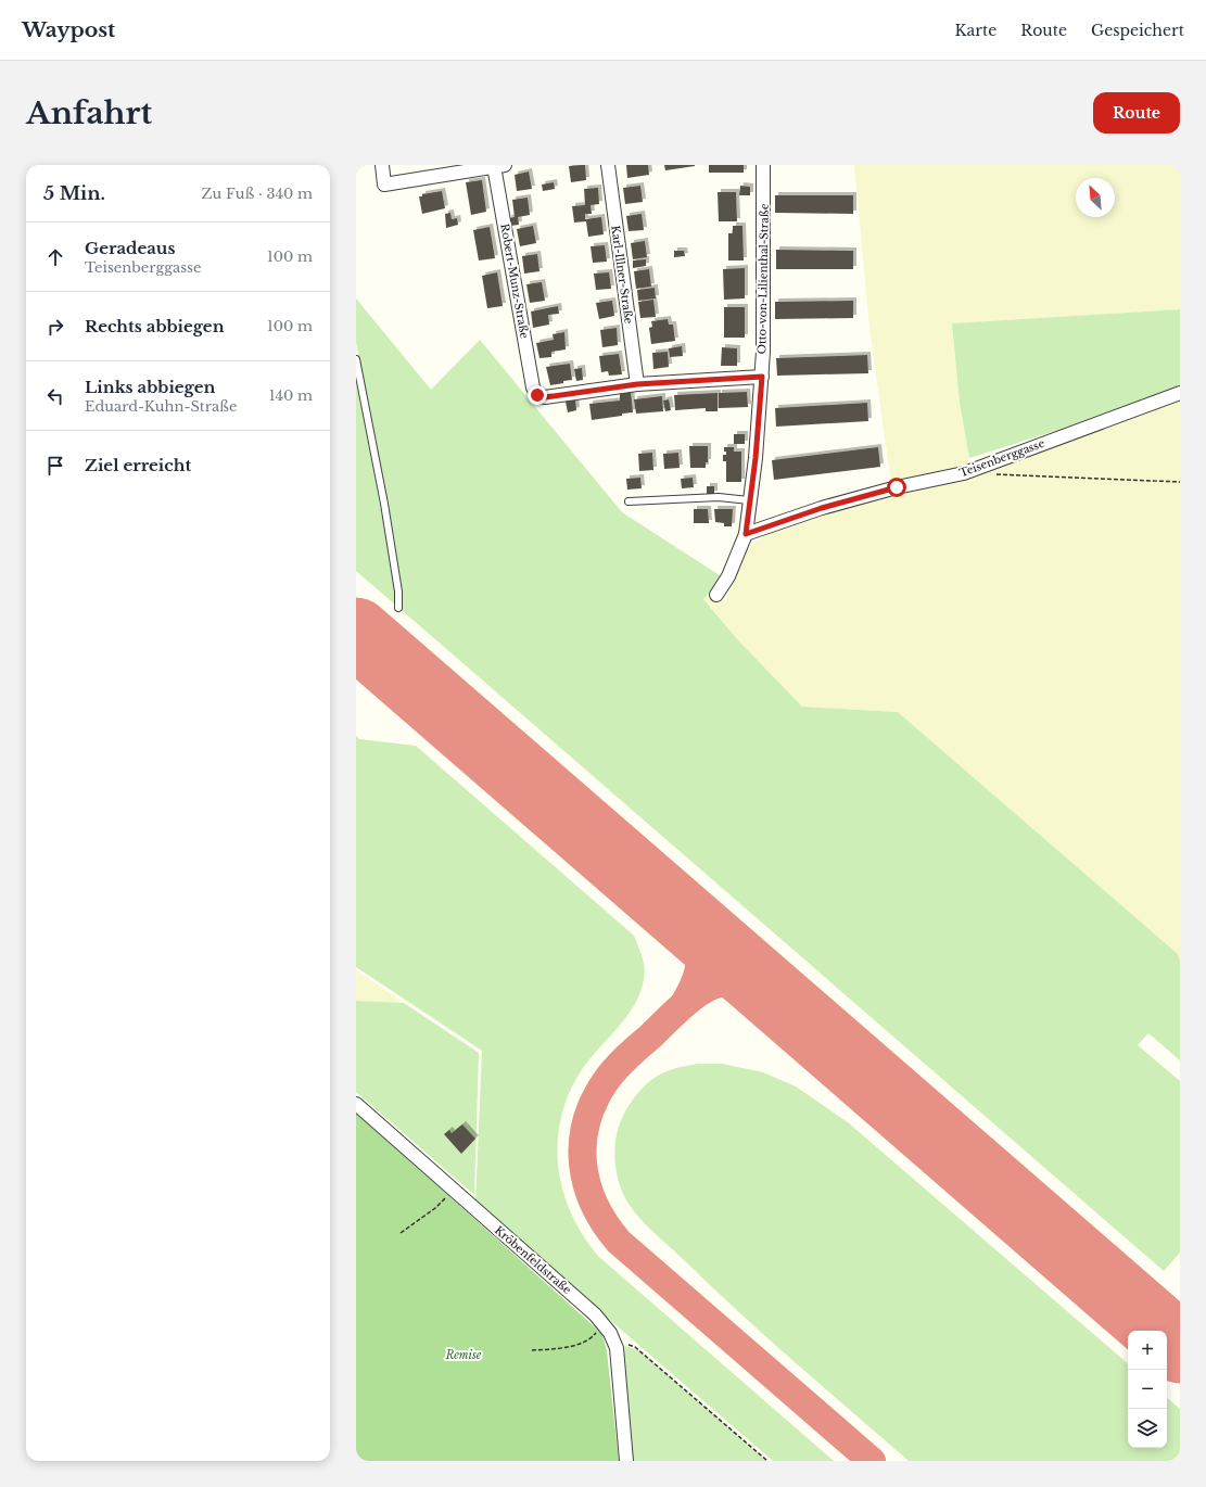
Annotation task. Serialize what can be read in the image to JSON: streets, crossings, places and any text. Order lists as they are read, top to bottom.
{
  "streets": {
    "street": [
      "Karl-Illner-Straße",
      "Otto-von-Lilienthal-Straße",
      "Robert-Munz-Straße",
      "Teisenberggasse",
      "Kröbenfeldstraße"
    ]
  },
  "crossings": [
    ["Karl-Illner-Straße", "Robert-Munz-Straße"],
    ["Otto-von-Lilienthal-Straße", "Teisenberggasse"]
  ],
  "parks": ["Remise"],
  "north": "top left",
  "page": {
    "header": "Waypost",
    "nav": ["Karte", "Route", "Gespeichert"],
    "buttons": "Route",
    "title": "Anfahrt",
    "heading": ["5 Min.", "Zu Fuß · 340 m"],
    "list": [
      ["Geradeaus", "Teisenberggasse", "100 m"],
      ["Rechts abbiegen", "100 m"],
      ["Links abbiegen", "Eduard-Kuhn-Straße", "140 m"],
      "Ziel erreicht"
    ],
    "map_buttons": ["+", "−"]
  }
}
